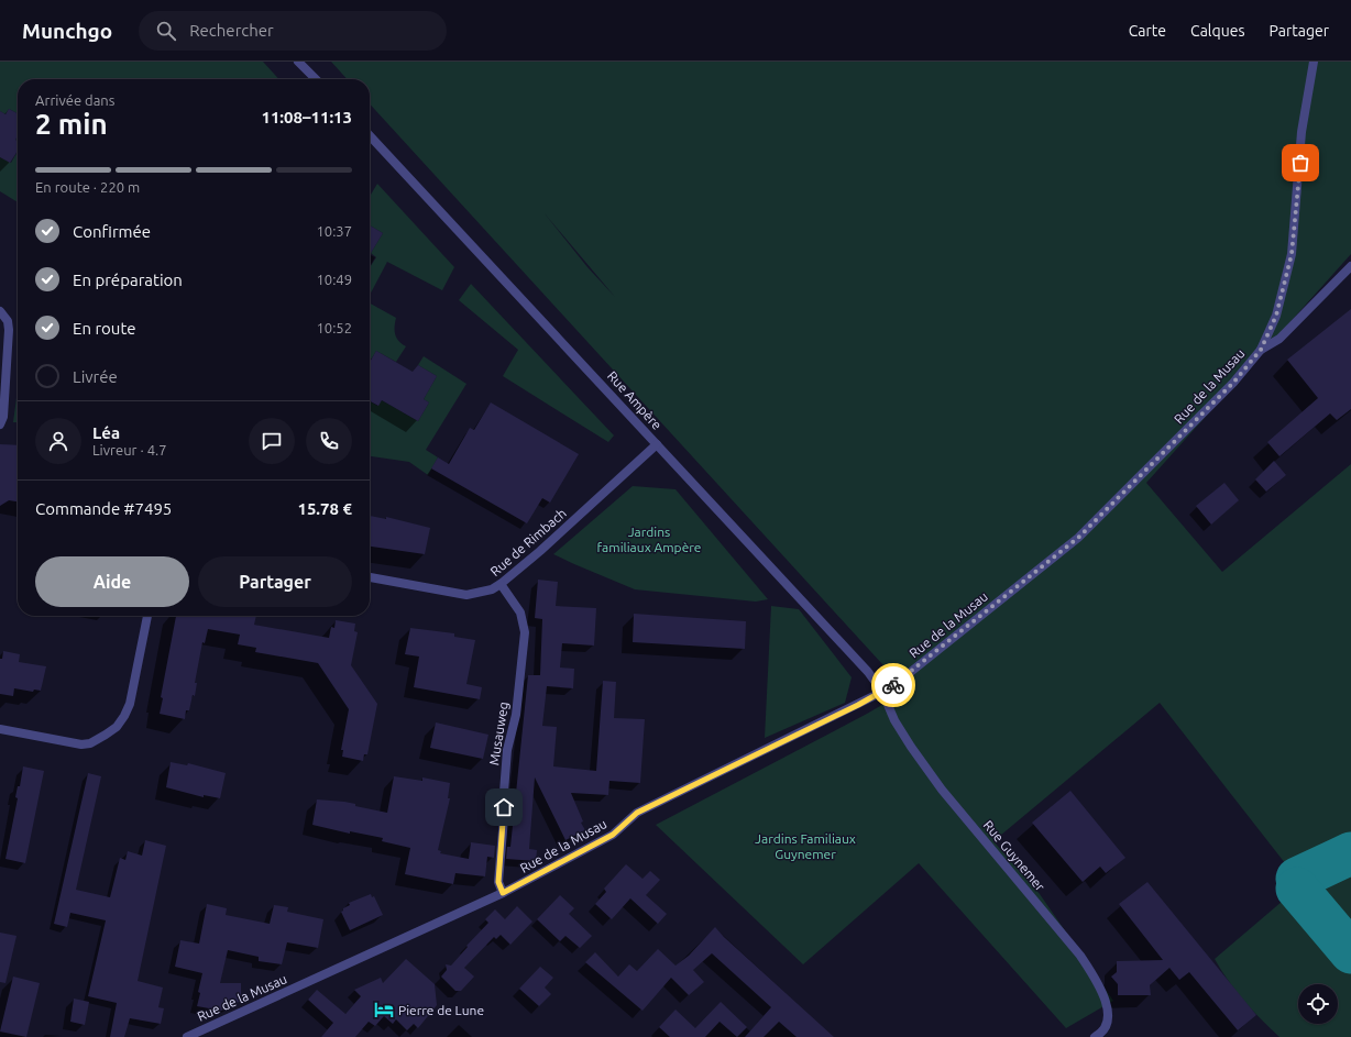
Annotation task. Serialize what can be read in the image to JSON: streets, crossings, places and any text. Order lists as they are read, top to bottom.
{
  "streets": {
    "street": [
      "Rue de la Musau",
      "Rue Ampère",
      "Rue de Rimbach",
      "Musauweg",
      "Rue Guynemer"
    ]
  },
  "crossings": [
    ["Rue de la Musau", "Rue Ampère"],
    ["Rue de la Musau", "Musauweg"],
    ["Rue de la Musau", "Rue Guynemer"],
    ["Rue Ampère", "Rue de Rimbach"],
    ["Rue Ampère", "Rue Guynemer"],
    ["Rue de Rimbach", "Musauweg"]
  ],
  "parks": ["Jardins familiaux Ampère", "Jardins Familiaux Guynemer"],
  "places": {
    "hotel": ["Pierre de Lune"]
  },
  "page": {
    "header": "Munchgo",
    "search": "Rechercher",
    "nav": ["Carte", "Calques", "Partager"],
    "heading": ["2 min", "Arrivée dans", "11:08–11:13"],
    "panel": [
      "Léa",
      "Livreur · 4.7",
      "Commande #7495",
      "15.78 €"
    ],
    "bar": "En route · 220 m",
    "list": [
      ["Confirmée", "10:37"],
      ["En préparation", "10:49"],
      ["En route", "10:52"],
      "Livrée"
    ],
    "buttons": ["Aide", "Partager"]
  }
}
